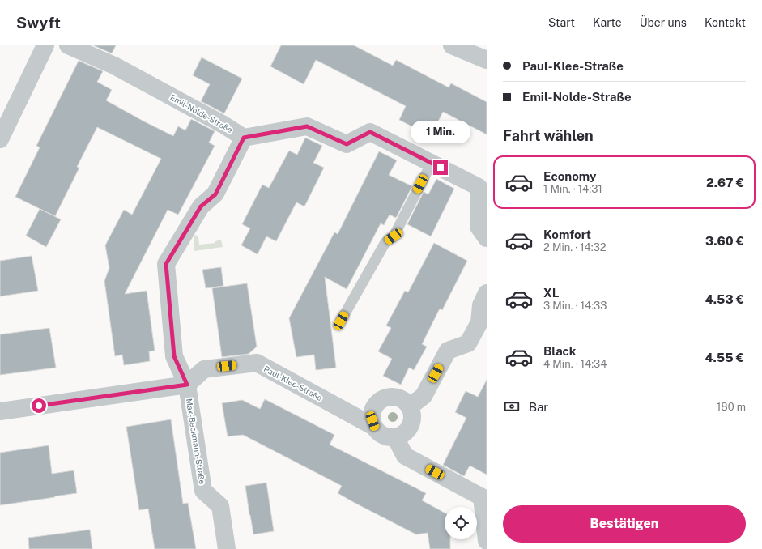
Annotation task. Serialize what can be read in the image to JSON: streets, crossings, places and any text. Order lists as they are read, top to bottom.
{
  "streets": {
    "street": ["Emil-Nolde-Straße", "Paul-Klee-Straße", "Max-Beckmann-Straße"]
  },
  "crossings": [
    ["Emil-Nolde-Straße", "Max-Beckmann-Straße"],
    ["Paul-Klee-Straße", "Max-Beckmann-Straße"]
  ],
  "page": {
    "header": "Swyft",
    "nav": [
      "Start",
      "Karte",
      "Über uns",
      "Kontakt"
    ],
    "banner": ["Paul-Klee-Straße", "Emil-Nolde-Straße"],
    "heading": "Fahrt wählen",
    "bubble": "1 Min.",
    "list": [
      {
        "name": "Economy",
        "note": "1 Min. · 14:31",
        "value": "2.67 €"
      },
      {
        "name": "Komfort",
        "note": "2 Min. · 14:32",
        "value": "3.60 €"
      },
      {
        "name": "XL",
        "note": "3 Min. · 14:33",
        "value": "4.53 €"
      },
      {
        "name": "Black",
        "note": "4 Min. · 14:34",
        "value": "4.55 €"
      }
    ],
    "pay": ["Bar", "180 m"],
    "buttons": "Bestätigen"
  }
}
